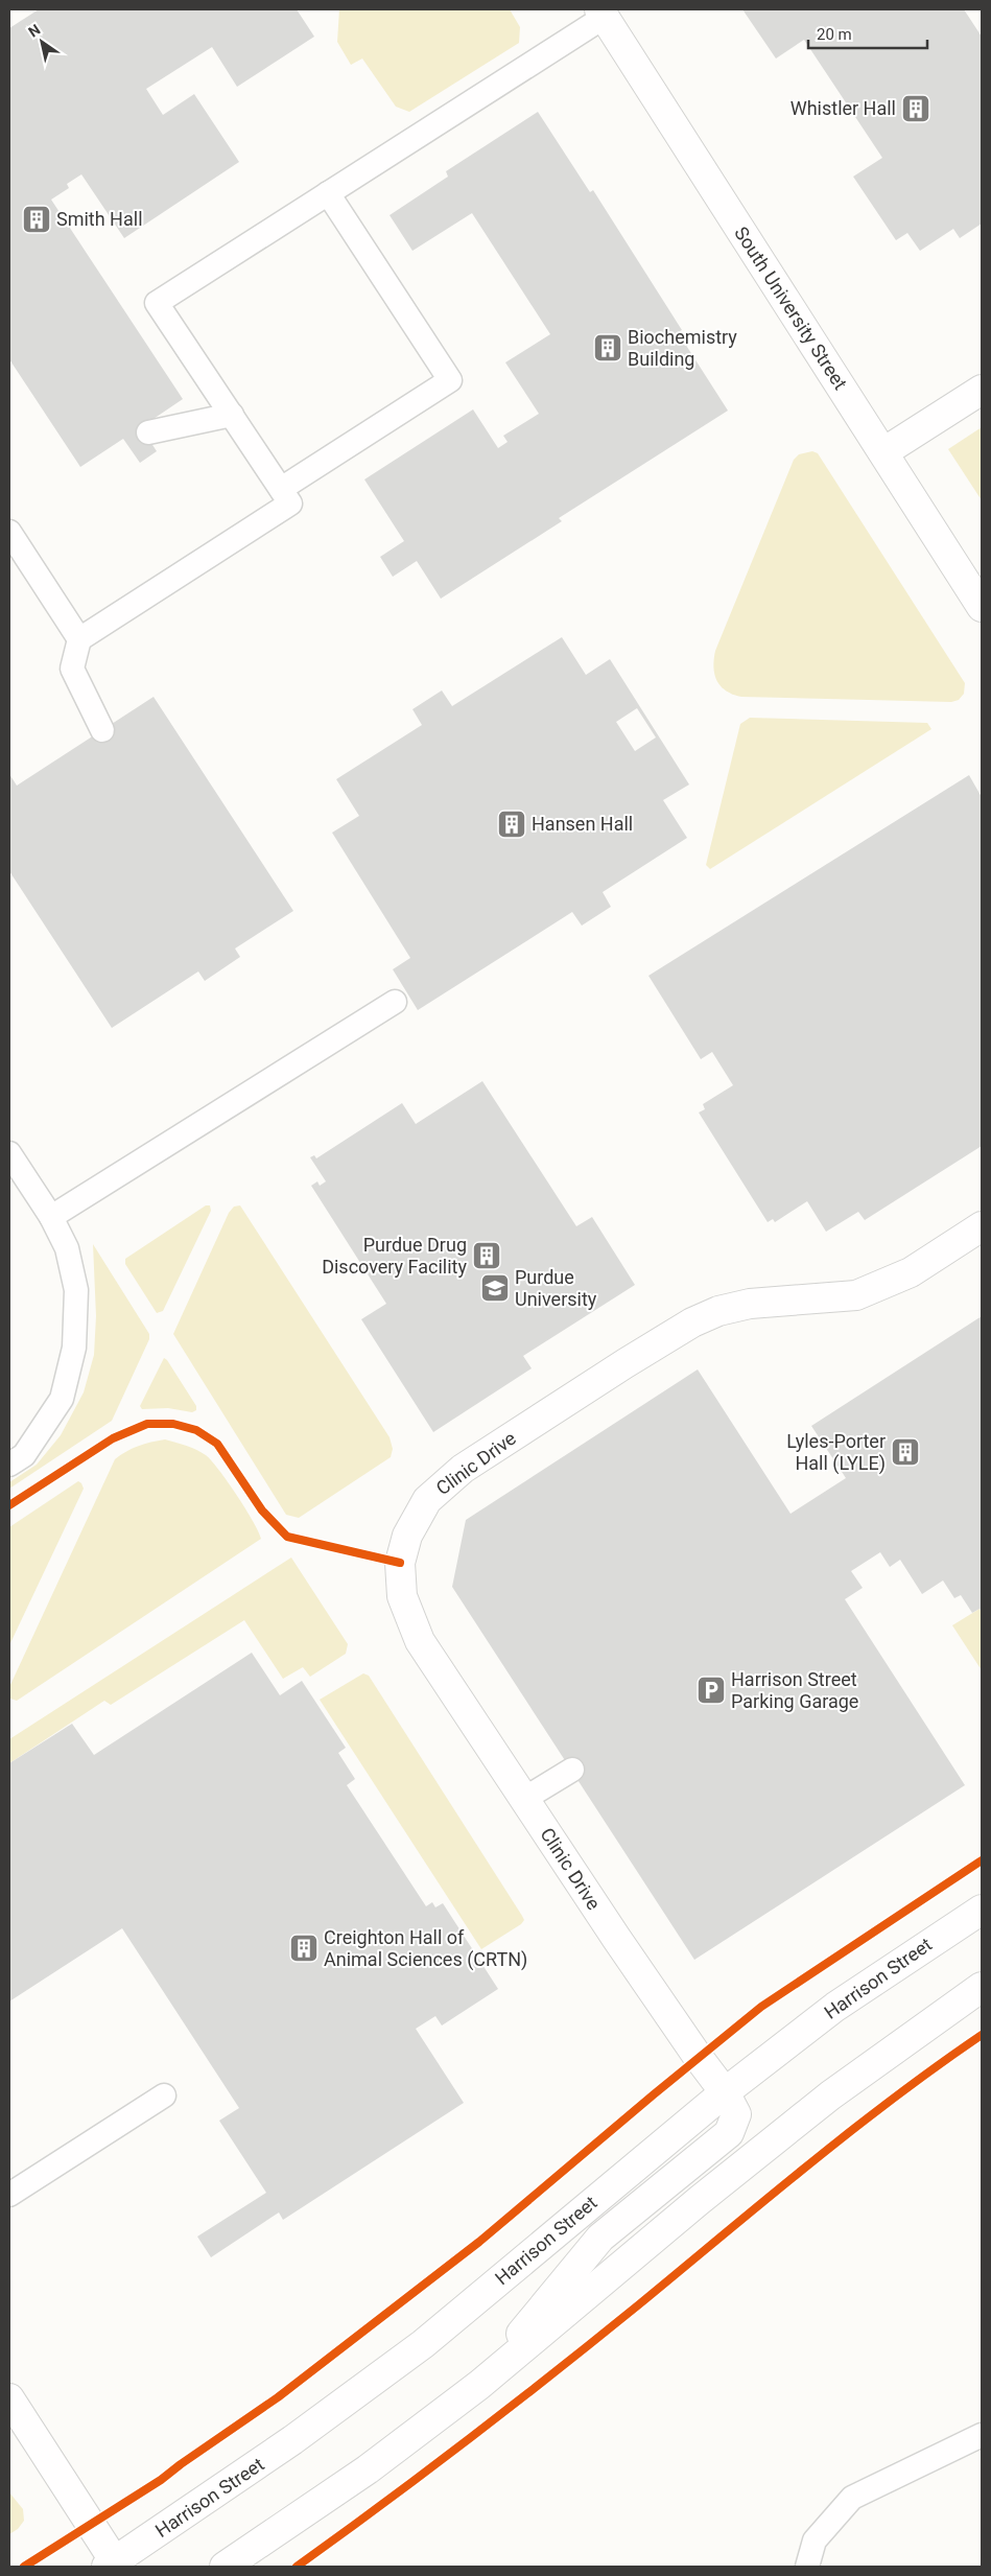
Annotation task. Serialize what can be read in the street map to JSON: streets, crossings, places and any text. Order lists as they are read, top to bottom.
{
  "streets": {
    "main road": ["South University Street", "Clinic Drive", "Harrison Street"]
  },
  "crossings": [
    ["Clinic Drive", "Harrison Street"]
  ],
  "places": {
    "building": [
      "Whistler Hall",
      "Smith Hall",
      "Biochemistry Building",
      "Hansen Hall",
      "Purdue Drug Discovery Facility",
      "Lyles-Porter Hall (LYLE)",
      "Creighton Hall of Animal Sciences (CRTN)"
    ],
    "school or university": ["Purdue University"],
    "parking": ["Harrison Street Parking Garage"]
  },
  "scale_bar": "20 m",
  "north": "top left"
}
